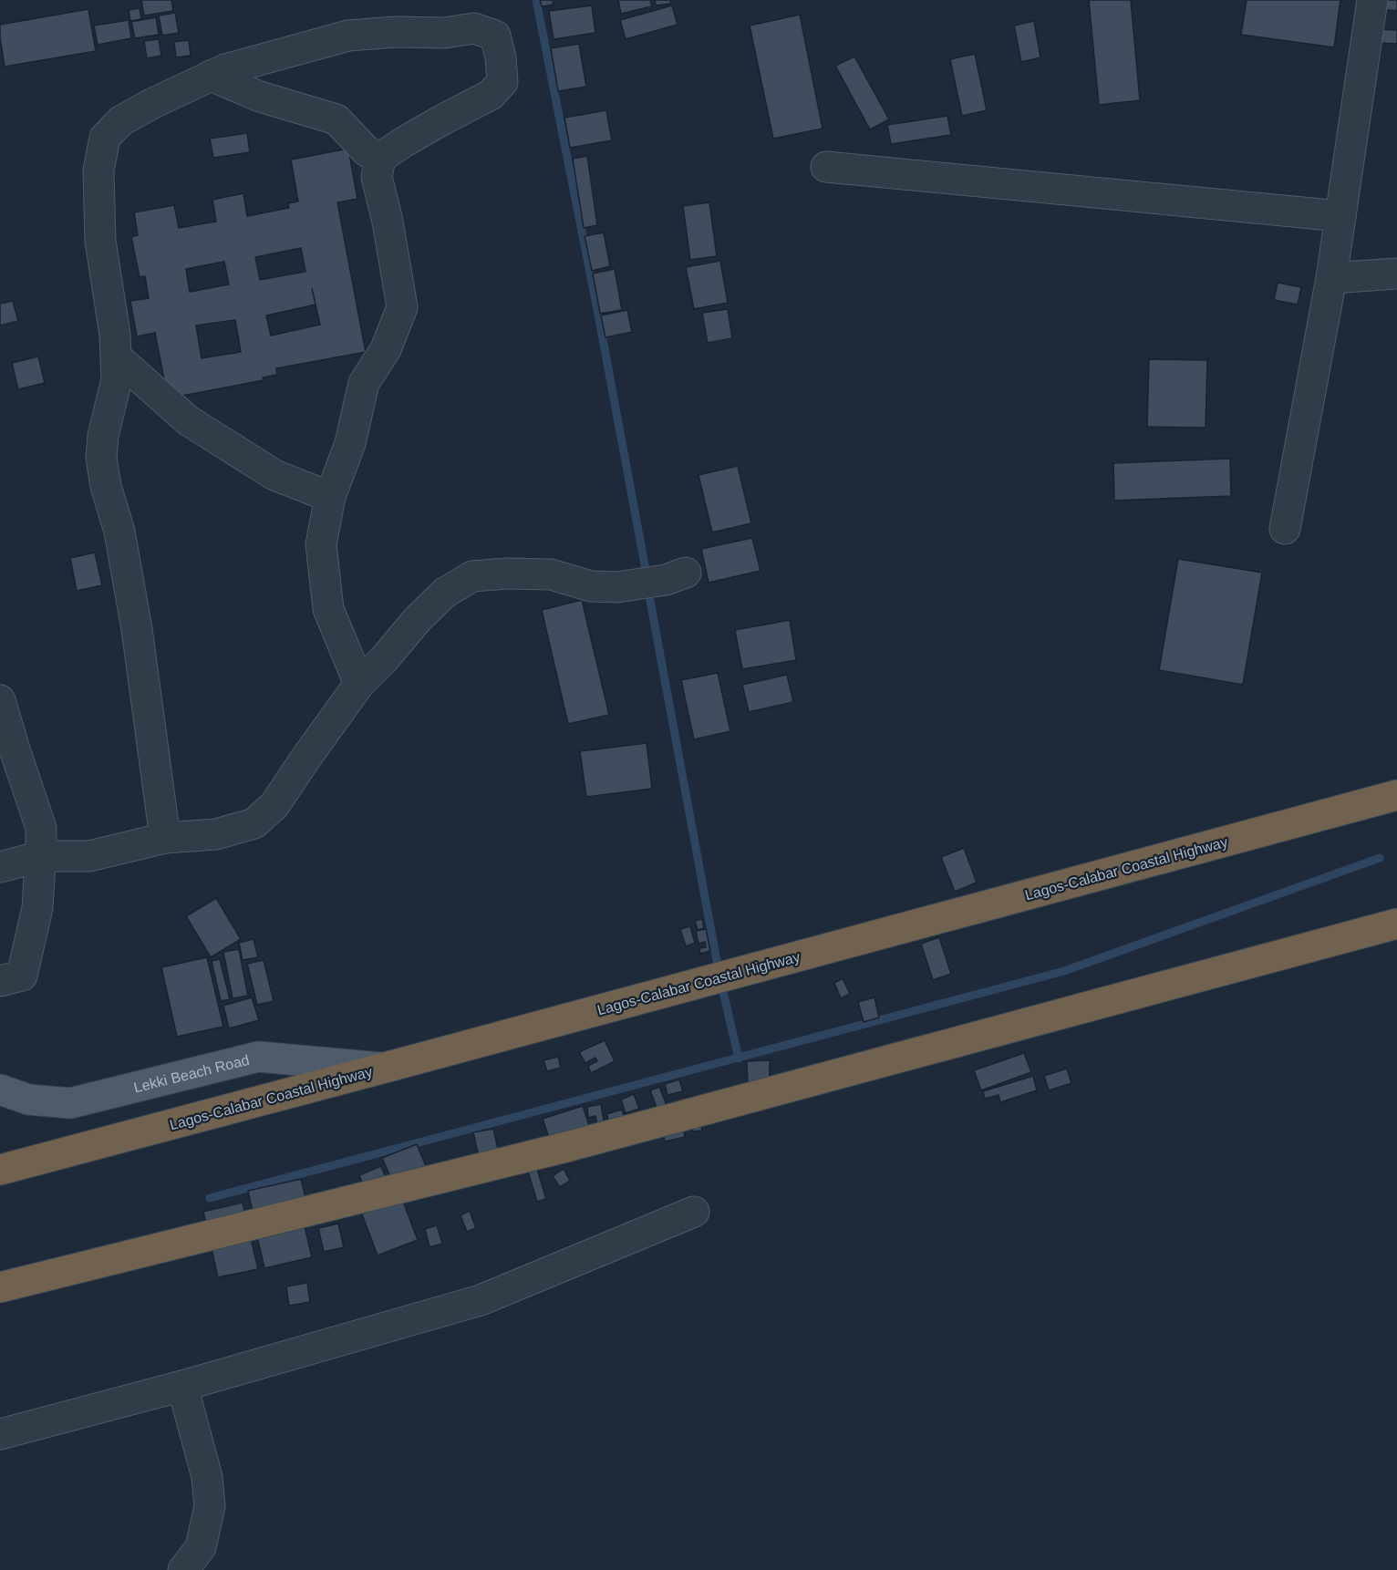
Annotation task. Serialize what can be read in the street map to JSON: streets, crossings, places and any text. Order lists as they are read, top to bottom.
{
  "streets": {
    "highway": ["Lagos-Calabar Coastal Highway"],
    "main road": ["Lekki Beach Road"]
  },
  "crossings": [
    ["Lagos-Calabar Coastal Highway", "Lekki Beach Road"]
  ]
}
